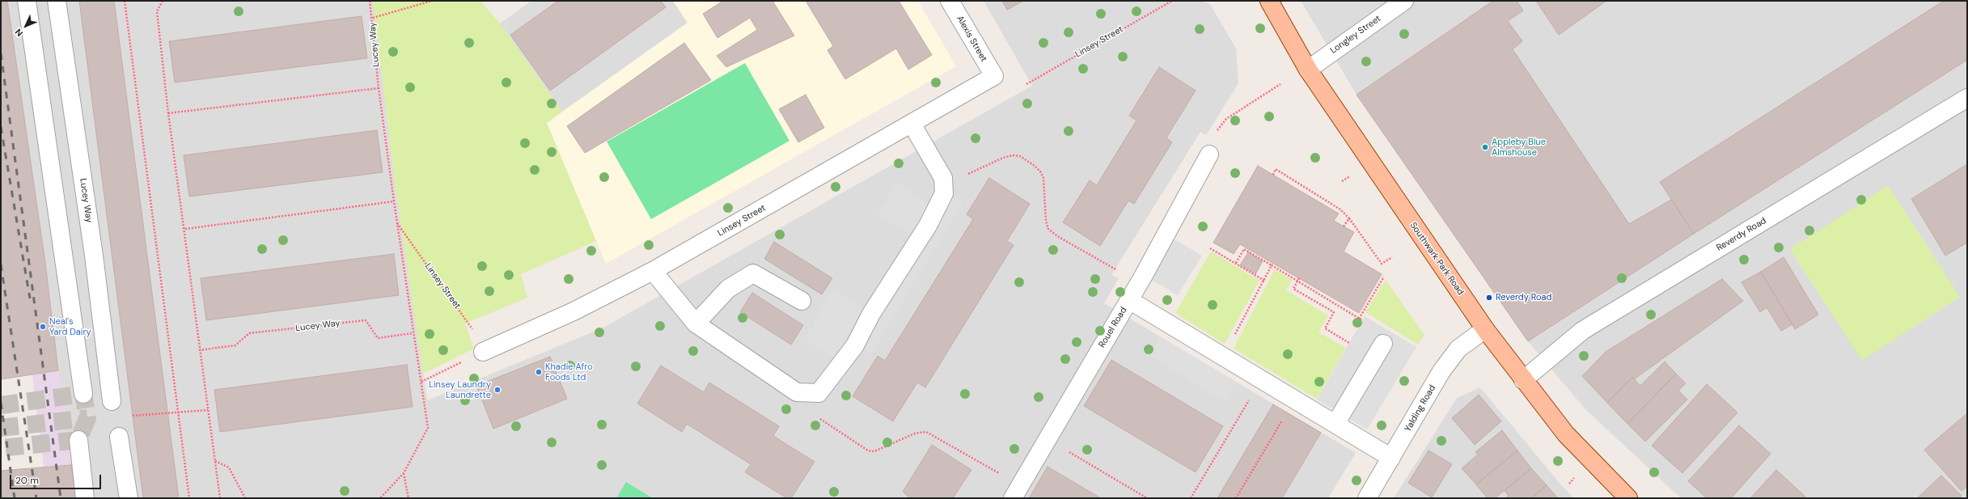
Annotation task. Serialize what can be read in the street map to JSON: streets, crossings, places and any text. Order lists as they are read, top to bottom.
{
  "streets": {
    "main road": ["Southwark Park Road"],
    "street": [
      "Longley Street",
      "Alexis Street",
      "Linsey Street",
      "Lucey Way",
      "Reverdy Road",
      "Rouel Road",
      "Yalding Road"
    ]
  },
  "crossings": [
    ["Longley Street", "Southwark Park Road"],
    ["Alexis Street", "Linsey Street"],
    ["Linsey Street", "Lucey Way"],
    ["Reverdy Road", "Southwark Park Road"],
    ["Southwark Park Road", "Yalding Road"]
  ],
  "places": [
    "Appleby Blue Almshouse",
    "Reverdy Road",
    "Neal's Yard Dairy",
    "Khadie Afro Foods Ltd",
    "Linsey Laundry Laundrette"
  ],
  "scale_bar": "20 m",
  "north": "bottom left"
}
